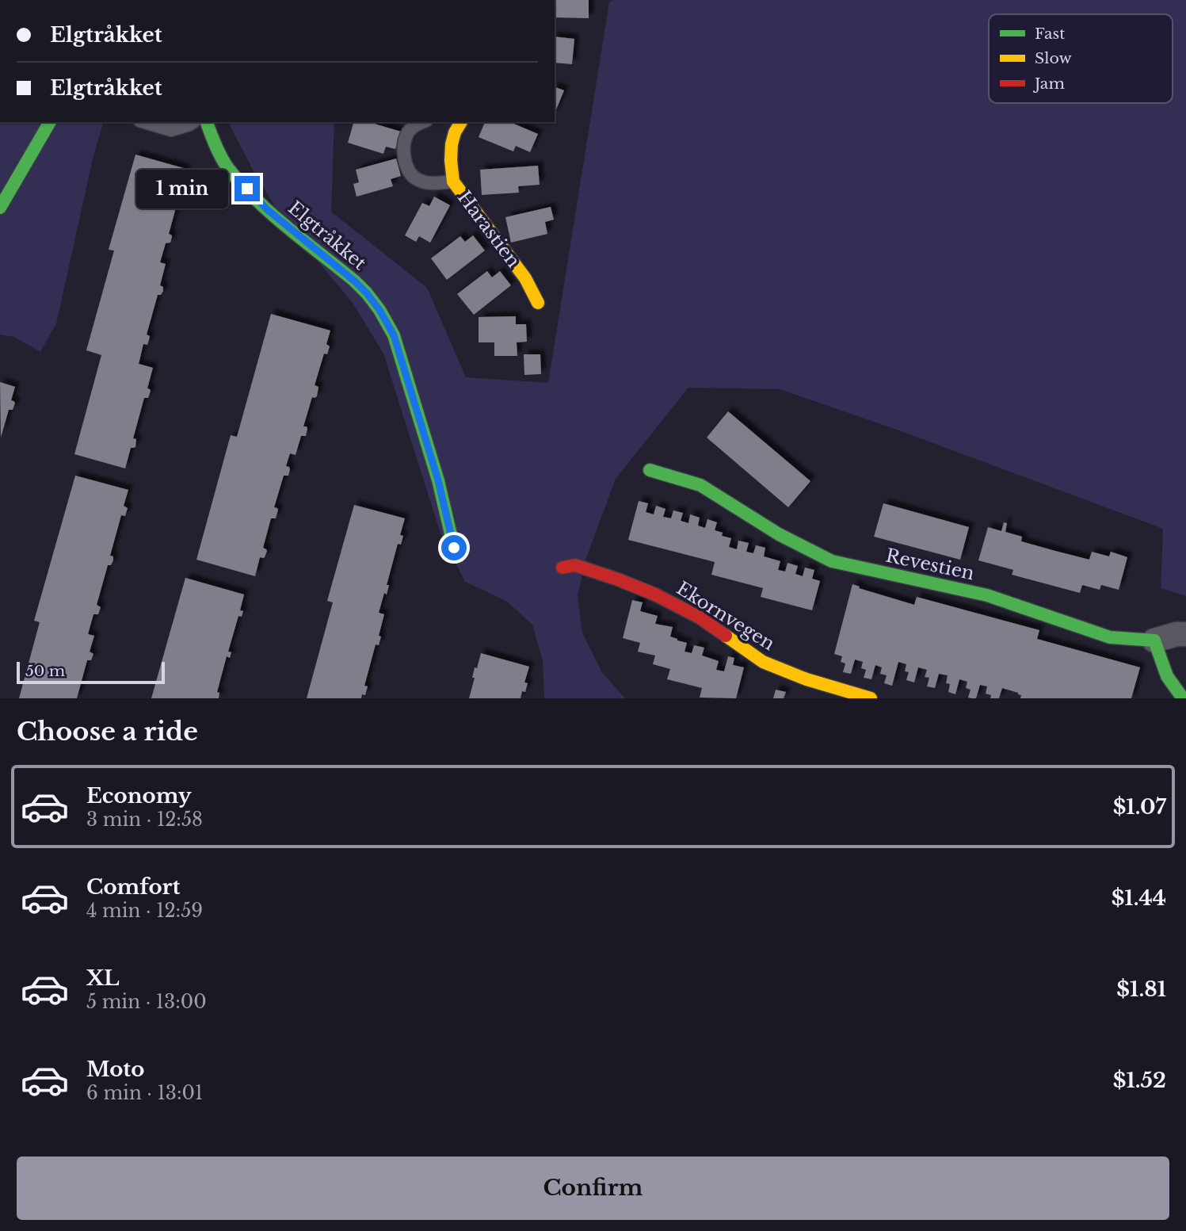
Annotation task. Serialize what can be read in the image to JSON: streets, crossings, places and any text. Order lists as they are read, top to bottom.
{
  "streets": {
    "street": [
      "Harastien",
      "Elgtråkket",
      "Revestien",
      "Ekornvegen"
    ]
  },
  "legend": ["Fast", "Slow", "Jam"],
  "scale_bar": "50 m",
  "page": {
    "banner": ["Elgtråkket", "Elgtråkket"],
    "bubble": "1 min",
    "scale": "50 m",
    "heading": "Choose a ride",
    "list": [
      {
        "name": "Economy",
        "note": "3 min · 12:58",
        "value": "$1.07"
      },
      {
        "name": "Comfort",
        "note": "4 min · 12:59",
        "value": "$1.44"
      },
      {
        "name": "XL",
        "note": "5 min · 13:00",
        "value": "$1.81"
      },
      {
        "name": "Moto",
        "note": "6 min · 13:01",
        "value": "$1.52"
      }
    ],
    "buttons": "Confirm"
  }
}
